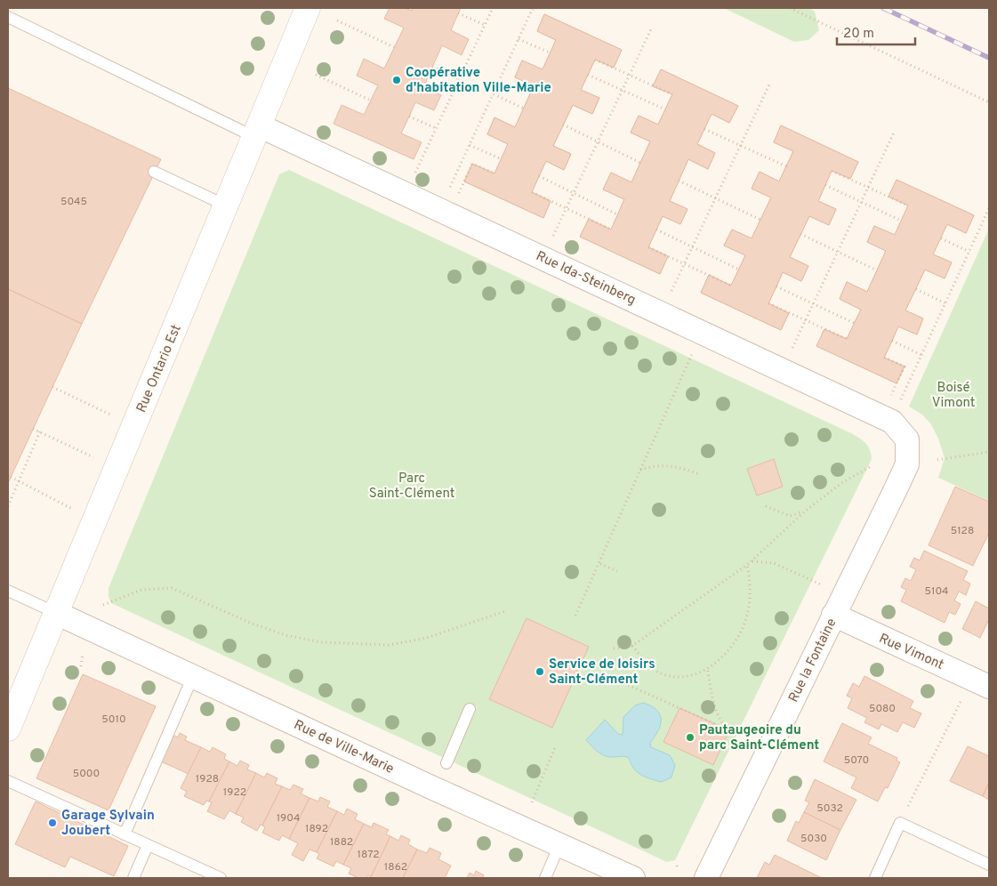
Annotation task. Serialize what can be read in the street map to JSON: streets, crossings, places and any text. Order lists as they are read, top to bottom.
{
  "streets": {
    "main road": ["Rue Ontario Est"],
    "street": [
      "Rue Ida-Steinberg",
      "Rue Vimont",
      "Rue la Fontaine",
      "Rue de Ville-Marie"
    ]
  },
  "crossings": [
    ["Rue Ida-Steinberg", "Rue Ontario Est"],
    ["Rue Ida-Steinberg", "Rue la Fontaine"],
    ["Rue Ontario Est", "Rue de Ville-Marie"],
    ["Rue Vimont", "Rue la Fontaine"]
  ],
  "parks": ["Boisé Vimont", "Parc Saint-Clément"],
  "places": [
    "Coopérative d'habitation Ville-Marie",
    "Service de loisirs Saint-Clément",
    "Pautaugeoire du parc Saint-Clément",
    "Garage Sylvain Joubert"
  ],
  "house_numbers": [
    "5045",
    "5128",
    "5104",
    "5080",
    "5010",
    "5070",
    "5000",
    "1928",
    "1922",
    "5032",
    "1904",
    "1892",
    "5030",
    "1882",
    "1872",
    "1862"
  ],
  "scale_bar": "20 m"
}
